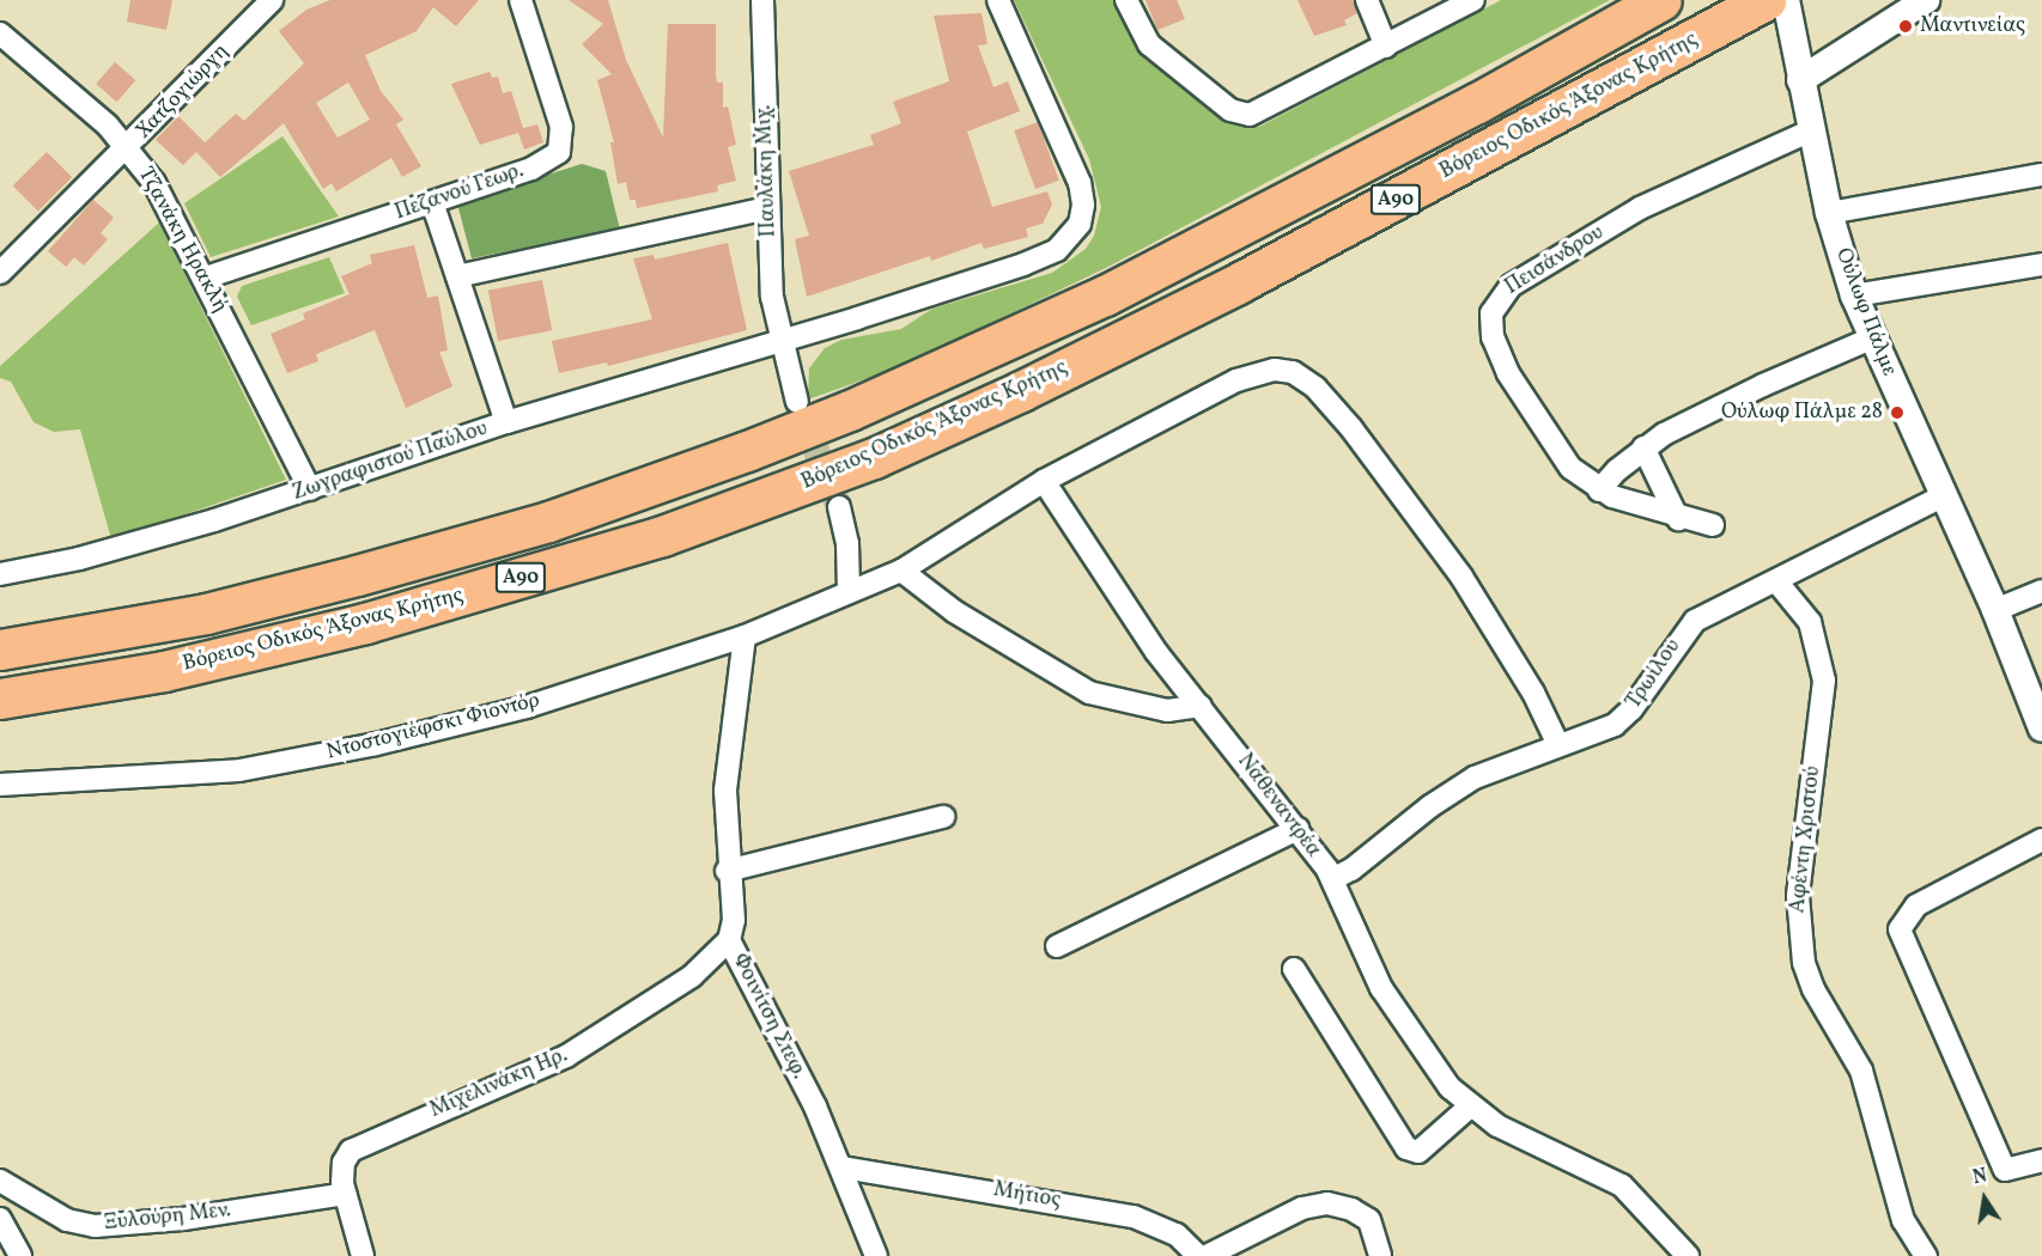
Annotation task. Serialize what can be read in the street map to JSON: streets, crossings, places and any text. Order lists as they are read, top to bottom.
{
  "streets": {
    "highway": ["Βόρειος Οδικός Άξονας Κρήτης", "Α90"],
    "street": [
      "Χατζογιώργη",
      "Παυλάκη Μιχ.",
      "Πεζανού Γεωρ.",
      "Τζανάκη Ηρακλή",
      "Πεισάνδρου",
      "Ούλωφ Πάλμε",
      "Ζωγραφιστού Παύλου",
      "Τρωίλου",
      "Ντοστογιέφσκι Φιοντόρ",
      "Ναθεναντρέα",
      "Αφέντη Χριστού",
      "Φοινίτση Στεφ.",
      "Μιχελινάκη Ηρ.",
      "Μήτιος",
      "Ξυλούρη Μεν."
    ]
  },
  "crossings": [
    ["Χατζογιώργη", "Τζανάκη Ηρακλή"],
    ["Παυλάκη Μιχ.", "Ζωγραφιστού Παύλου"],
    ["Πεζανού Γεωρ.", "Τζανάκη Ηρακλή"],
    ["Τζανάκη Ηρακλή", "Ζωγραφιστού Παύλου"],
    ["Πεισάνδρου", "Ούλωφ Πάλμε"],
    ["Ούλωφ Πάλμε", "Τρωίλου"],
    ["Τρωίλου", "Ναθεναντρέα"],
    ["Τρωίλου", "Αφέντη Χριστού"],
    ["Ντοστογιέφσκι Φιοντόρ", "Φοινίτση Στεφ."],
    ["Φοινίτση Στεφ.", "Μιχελινάκη Ηρ."],
    ["Φοινίτση Στεφ.", "Μήτιος"],
    ["Μιχελινάκη Ηρ.", "Ξυλούρη Μεν."]
  ],
  "places": ["Μαντινείας", "Ούλωφ Πάλμε 28"],
  "north": "top"
}
